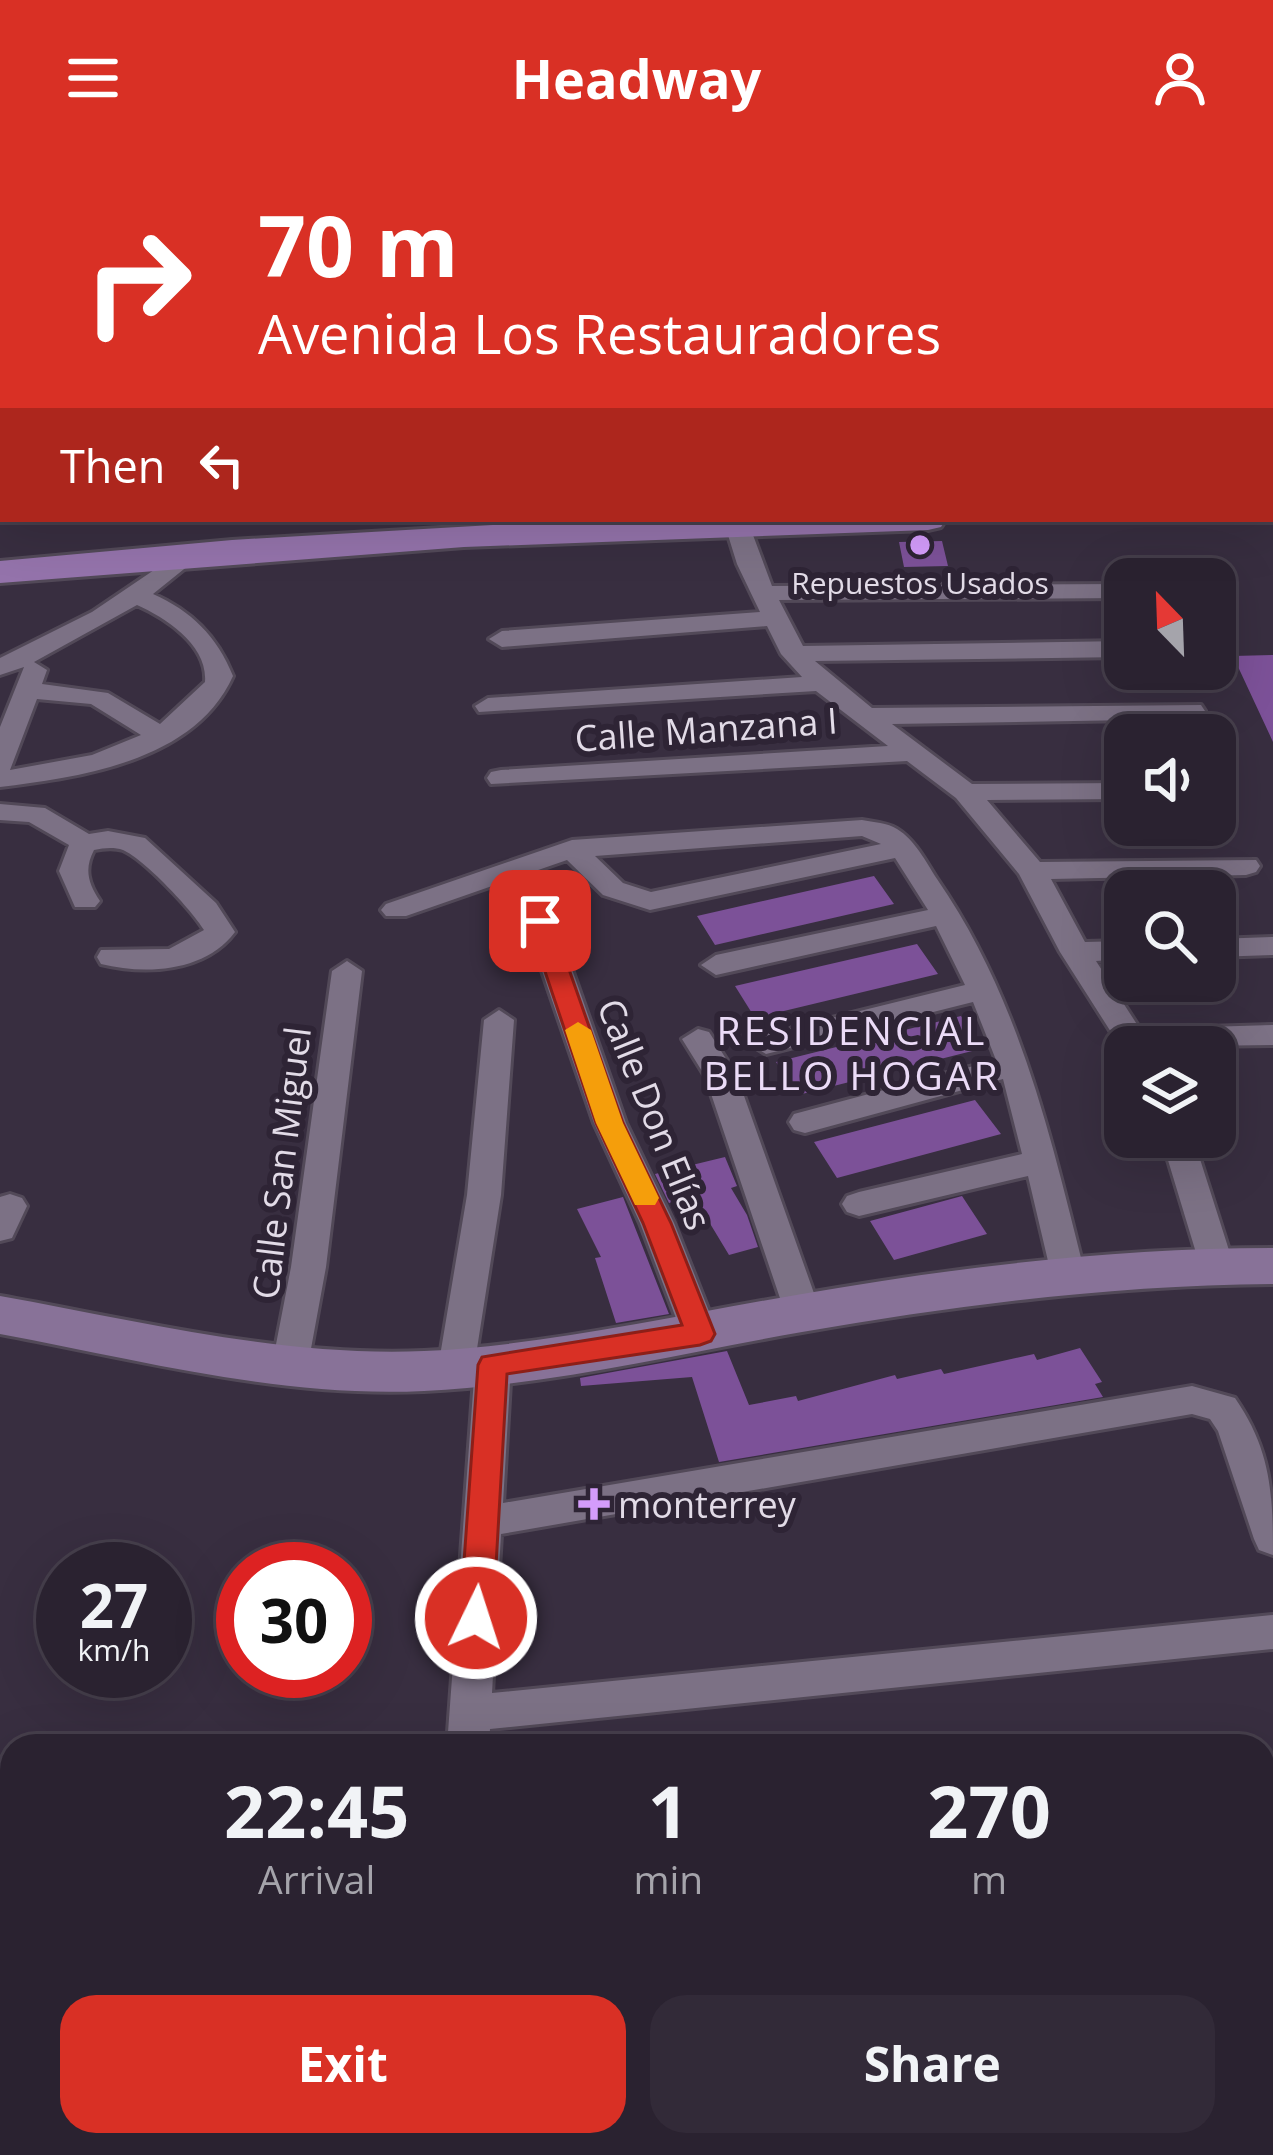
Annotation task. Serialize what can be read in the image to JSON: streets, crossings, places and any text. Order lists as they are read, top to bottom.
{
  "streets": {
    "street": ["Calle Manzana I", "Calle Don Elías", "Calle San Miguel"]
  },
  "districts": ["RESIDENCIAL BELLO HOGAR"],
  "places": {
    "other": ["Repuestos Usados"],
    "health": ["monterrey"]
  },
  "north": "top left",
  "page": {
    "header": "Headway",
    "turn": ["70 m", "Avenida Los Restauradores"],
    "then": "Then",
    "speed": "27 km/h",
    "limit": "30",
    "eta": [
      "22:45",
      "Arrival",
      "1",
      "min",
      "270",
      "m"
    ],
    "buttons": ["Exit", "Share"]
  }
}
